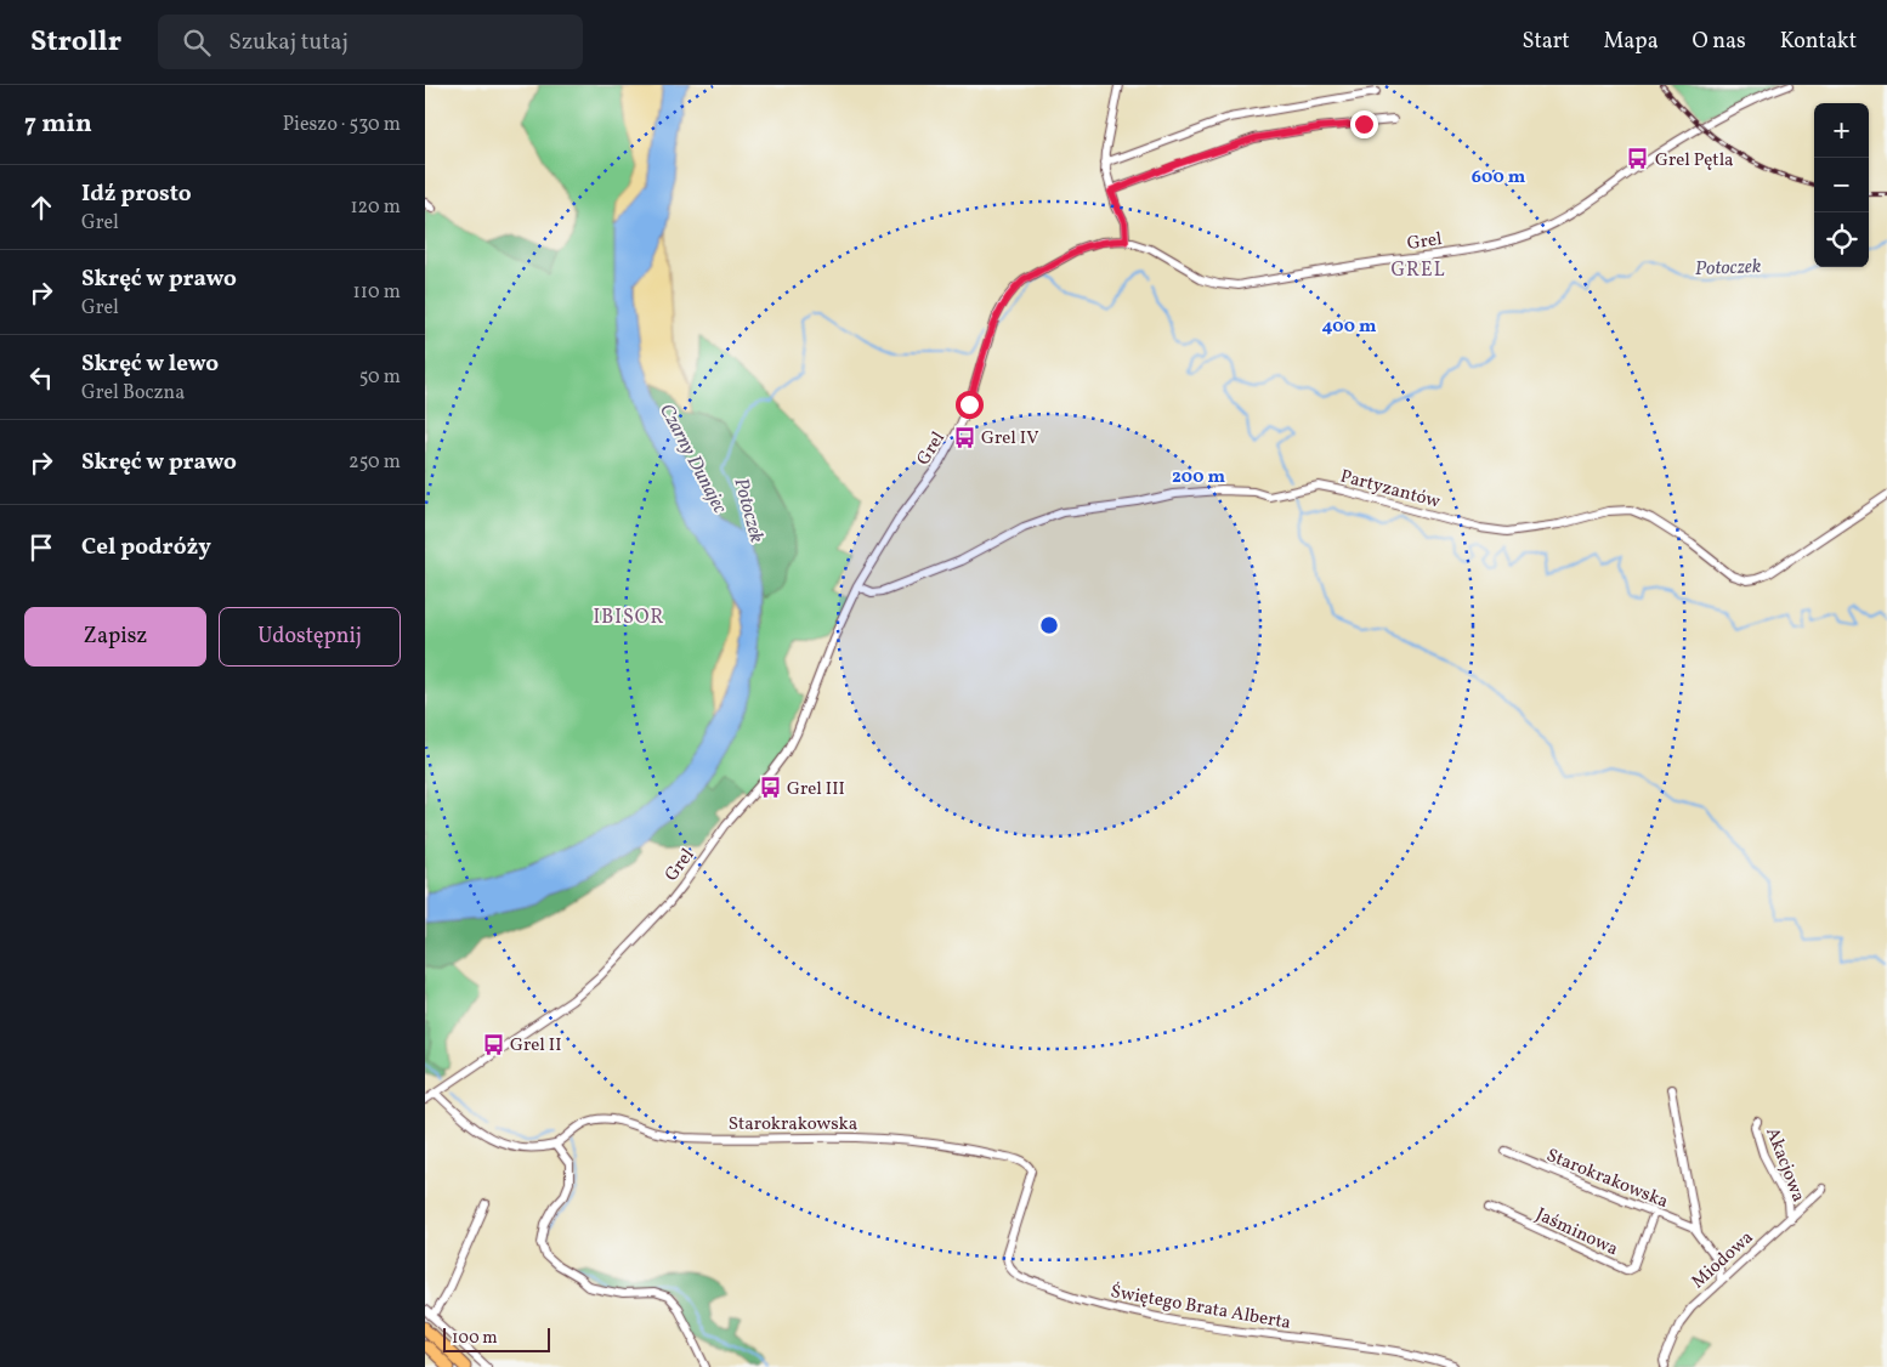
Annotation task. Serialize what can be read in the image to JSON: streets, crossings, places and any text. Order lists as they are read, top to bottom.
{
  "streets": {
    "street": [
      "Grel",
      "Partyzantów",
      "Starokrakowska",
      "Akacjowa",
      "Jaśminowa",
      "Miodowa",
      "Świętego Brata Alberta"
    ]
  },
  "crossings": [
    ["Grel", "Partyzantów"],
    ["Starokrakowska", "Jaśminowa"],
    ["Starokrakowska", "Miodowa"],
    ["Starokrakowska", "Świętego Brata Alberta"],
    ["Akacjowa", "Miodowa"]
  ],
  "districts": ["GREL", "IBISOR"],
  "water": ["Potoczek", "Czarny Dunajec"],
  "places": {
    "bus stop": [
      "Grel Pętla",
      "Grel IV",
      "Grel III",
      "Grel II"
    ]
  },
  "scale_bar": "100 m",
  "page": {
    "header": "Strollr",
    "search": "Szukaj tutaj",
    "nav": [
      "Start",
      "Mapa",
      "O nas",
      "Kontakt"
    ],
    "heading": ["7 min", "Pieszo · 530 m"],
    "map_buttons": ["+", "−"],
    "list": [
      ["Idź prosto", "Grel", "120 m"],
      ["Skręć w prawo", "Grel", "110 m"],
      ["Skręć w lewo", "Grel Boczna", "50 m"],
      ["Skręć w prawo", "250 m"],
      "Cel podróży"
    ],
    "buttons": ["Zapisz", "Udostępnij"],
    "scale": "100 m"
  },
  "rings": ["600 m", "400 m", "200 m"]
}
